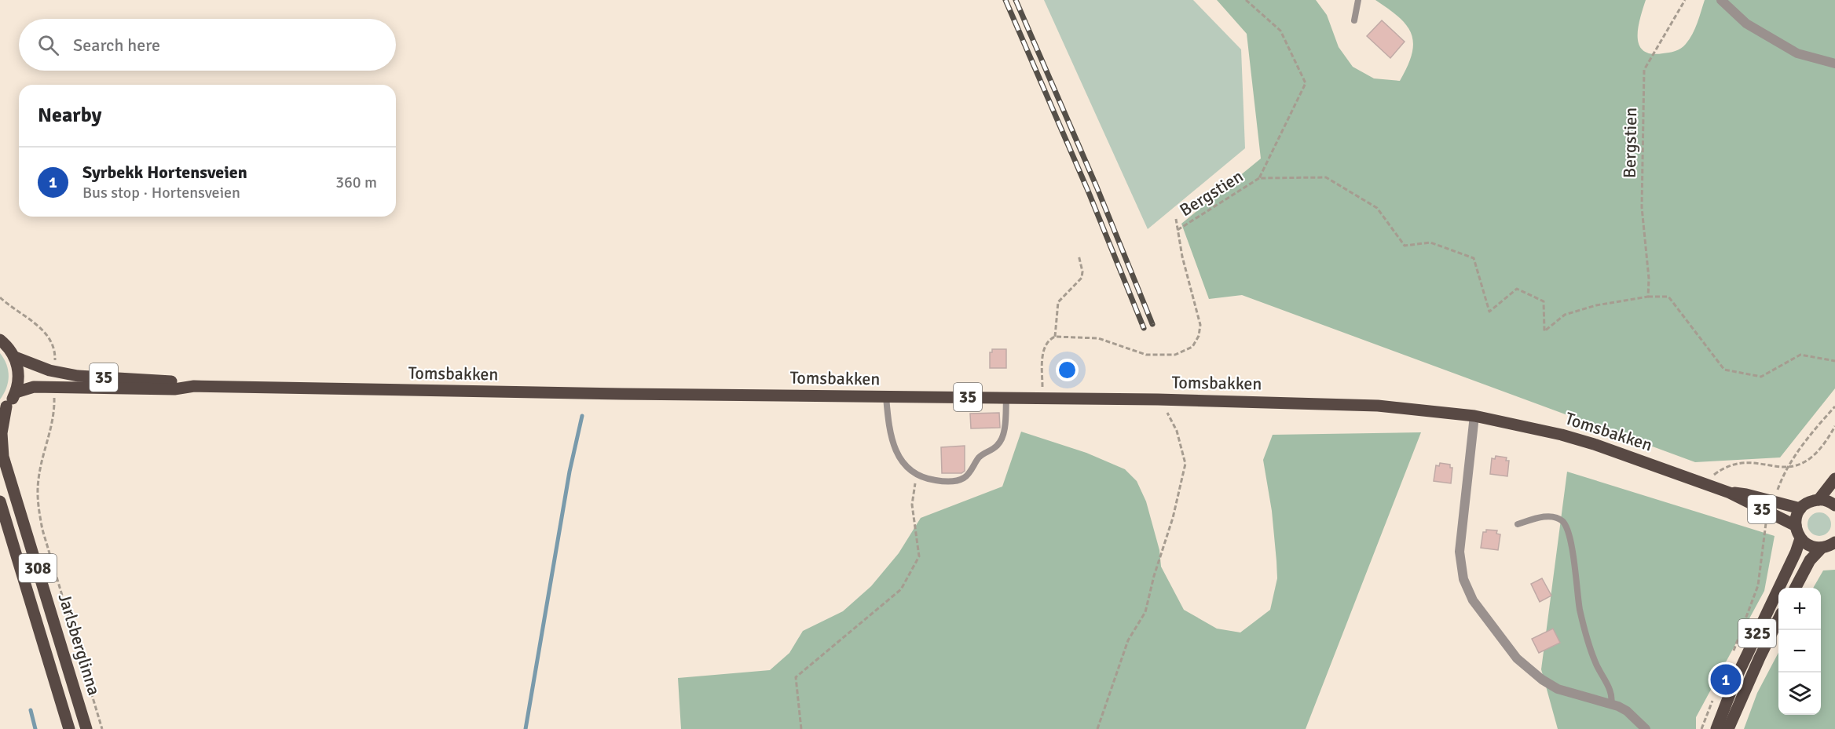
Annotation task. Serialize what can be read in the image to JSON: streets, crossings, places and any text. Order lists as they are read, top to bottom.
{
  "streets": {
    "main road": [
      "Tomsbakken",
      "35",
      "308",
      "325",
      "Jarlsberglinna"
    ],
    "path": ["Bergstien"]
  },
  "crossings": [
    ["Tomsbakken", "35"]
  ],
  "page": {
    "search": "Search here",
    "heading": "Nearby",
    "list": [
      {
        "mark": "1",
        "name": "Syrbekk Hortensveien",
        "note": "Bus stop · Hortensveien",
        "value": "360 m"
      }
    ],
    "map_buttons": ["+", "−"],
    "pins": "1"
  }
}
